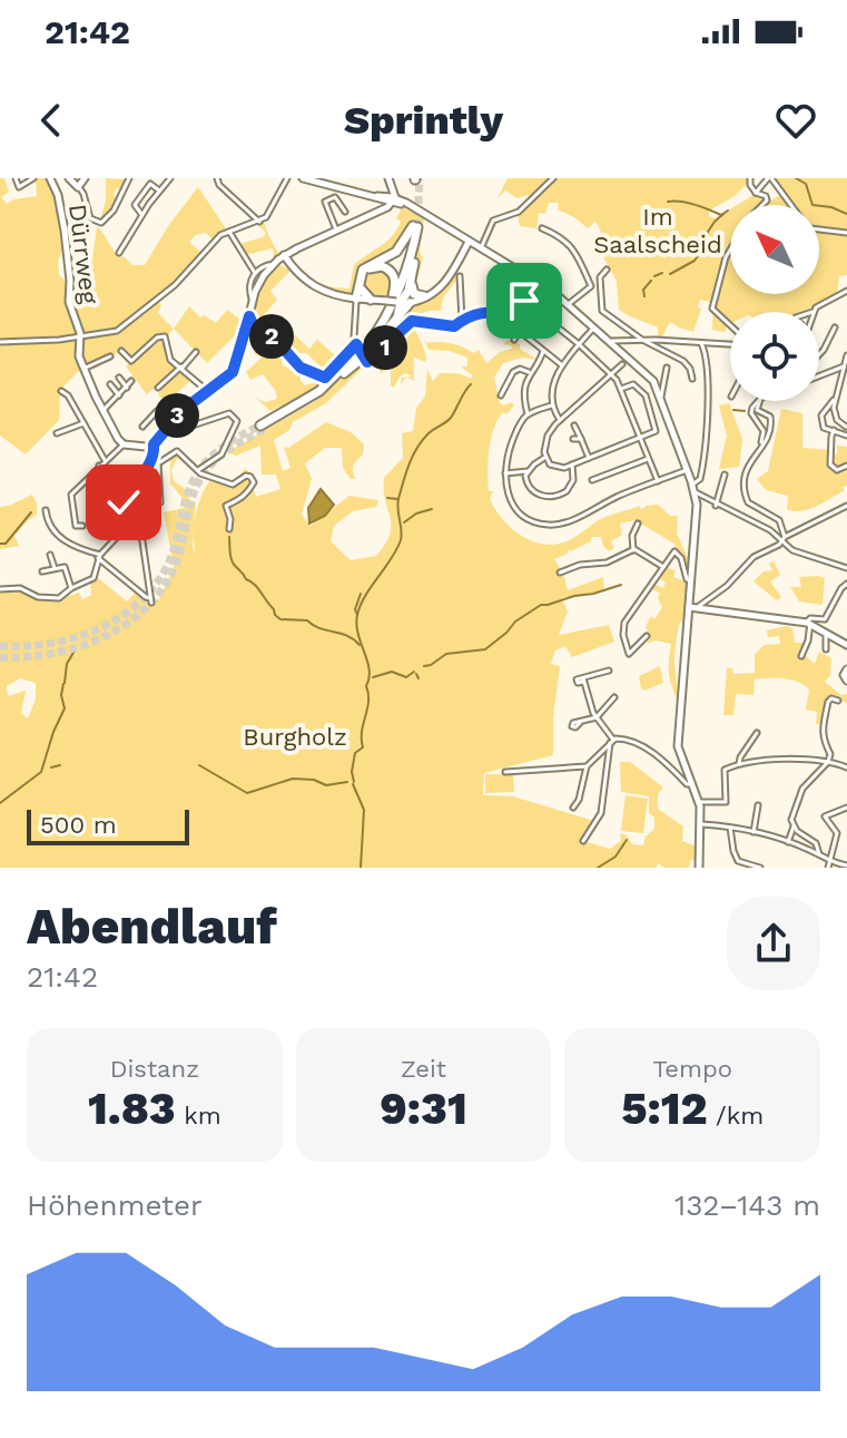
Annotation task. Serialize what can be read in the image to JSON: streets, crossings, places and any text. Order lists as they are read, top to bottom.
{
  "streets": {
    "main road": ["Dürrweg"]
  },
  "parks": ["Im Saalscheid", "Burgholz"],
  "scale_bar": "500 m",
  "north": "top left",
  "page": {
    "status": "21:42",
    "header": "Sprintly",
    "pins": ["2", "1", "3"],
    "scale": "500 m",
    "heading": ["Abendlauf", "21:42"],
    "stats": [
      ["Distanz", "1.83 km"],
      ["Zeit", "9:31"],
      ["Tempo", "5:12 /km"]
    ],
    "chart": ["Höhenmeter", "132–143 m"]
  }
}
